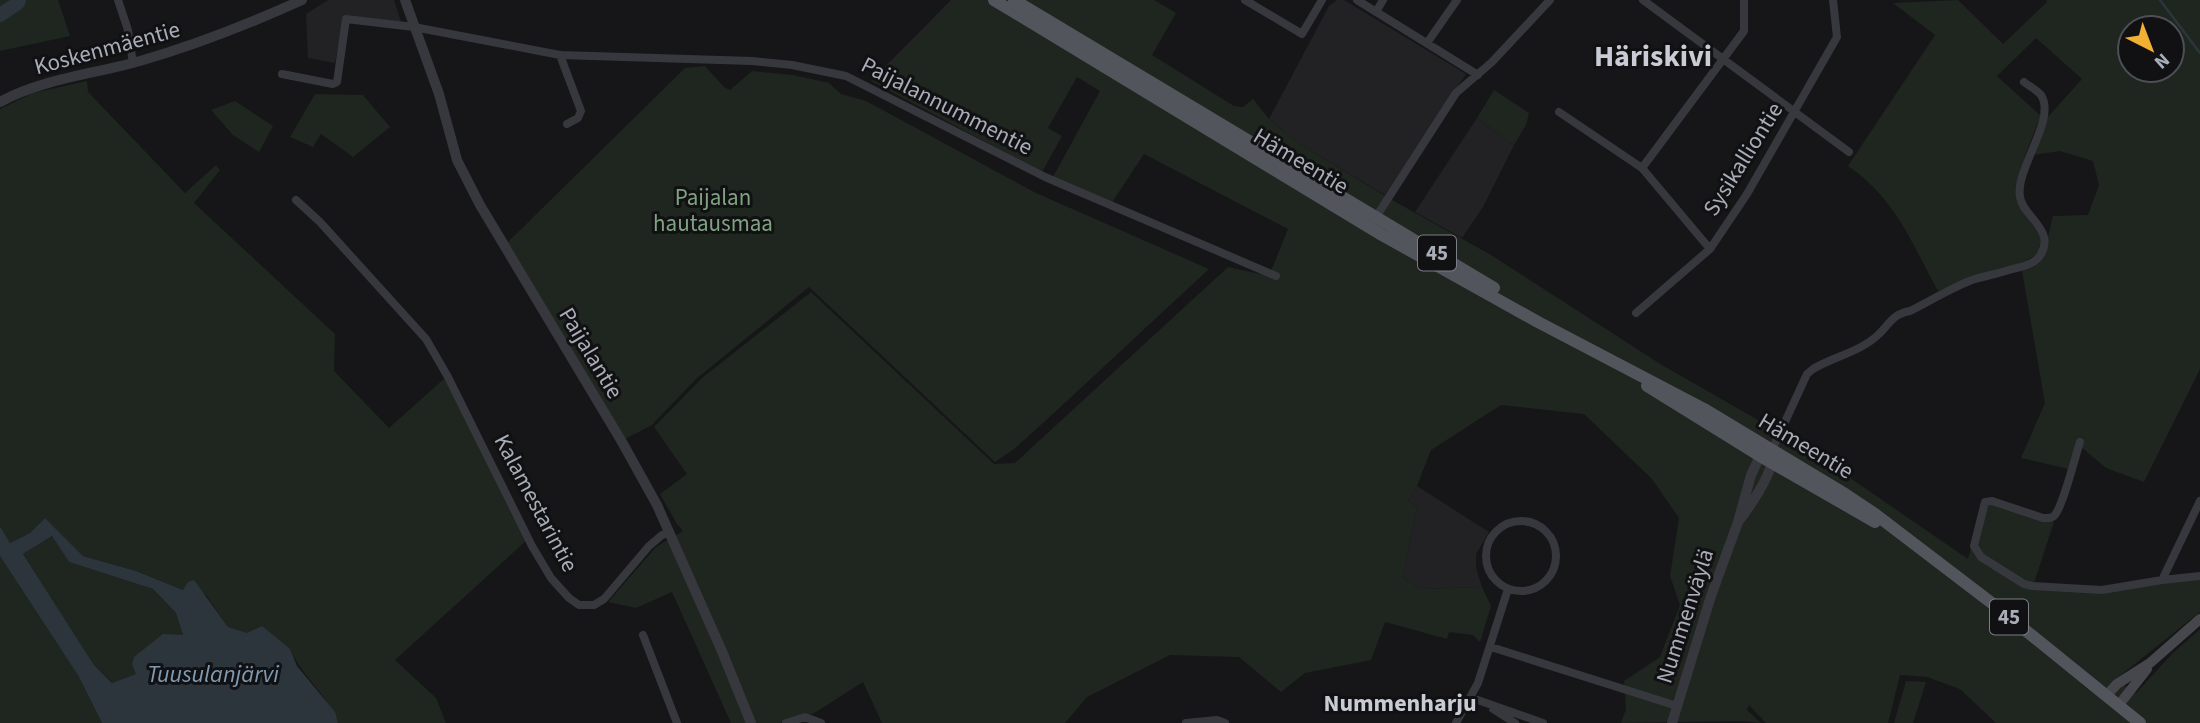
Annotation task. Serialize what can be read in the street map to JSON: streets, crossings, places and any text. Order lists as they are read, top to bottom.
{
  "streets": {
    "main road": ["Hämeentie", "45"],
    "street": [
      "Koskenmäentie",
      "Paijalannummentie",
      "Sysikalliontie",
      "Paijalantie",
      "Kalamestarintie",
      "Nummenväylä"
    ]
  },
  "crossings": [
    ["Paijalannummentie", "Paijalantie"],
    ["Hämeentie", "Nummenväylä"],
    ["Paijalantie", "Kalamestarintie"]
  ],
  "districts": ["Häriskivi", "Nummenharju"],
  "water": ["Tuusulanjärvi"],
  "parks": ["Paijalan hautausmaa"],
  "north": "bottom right"
}
